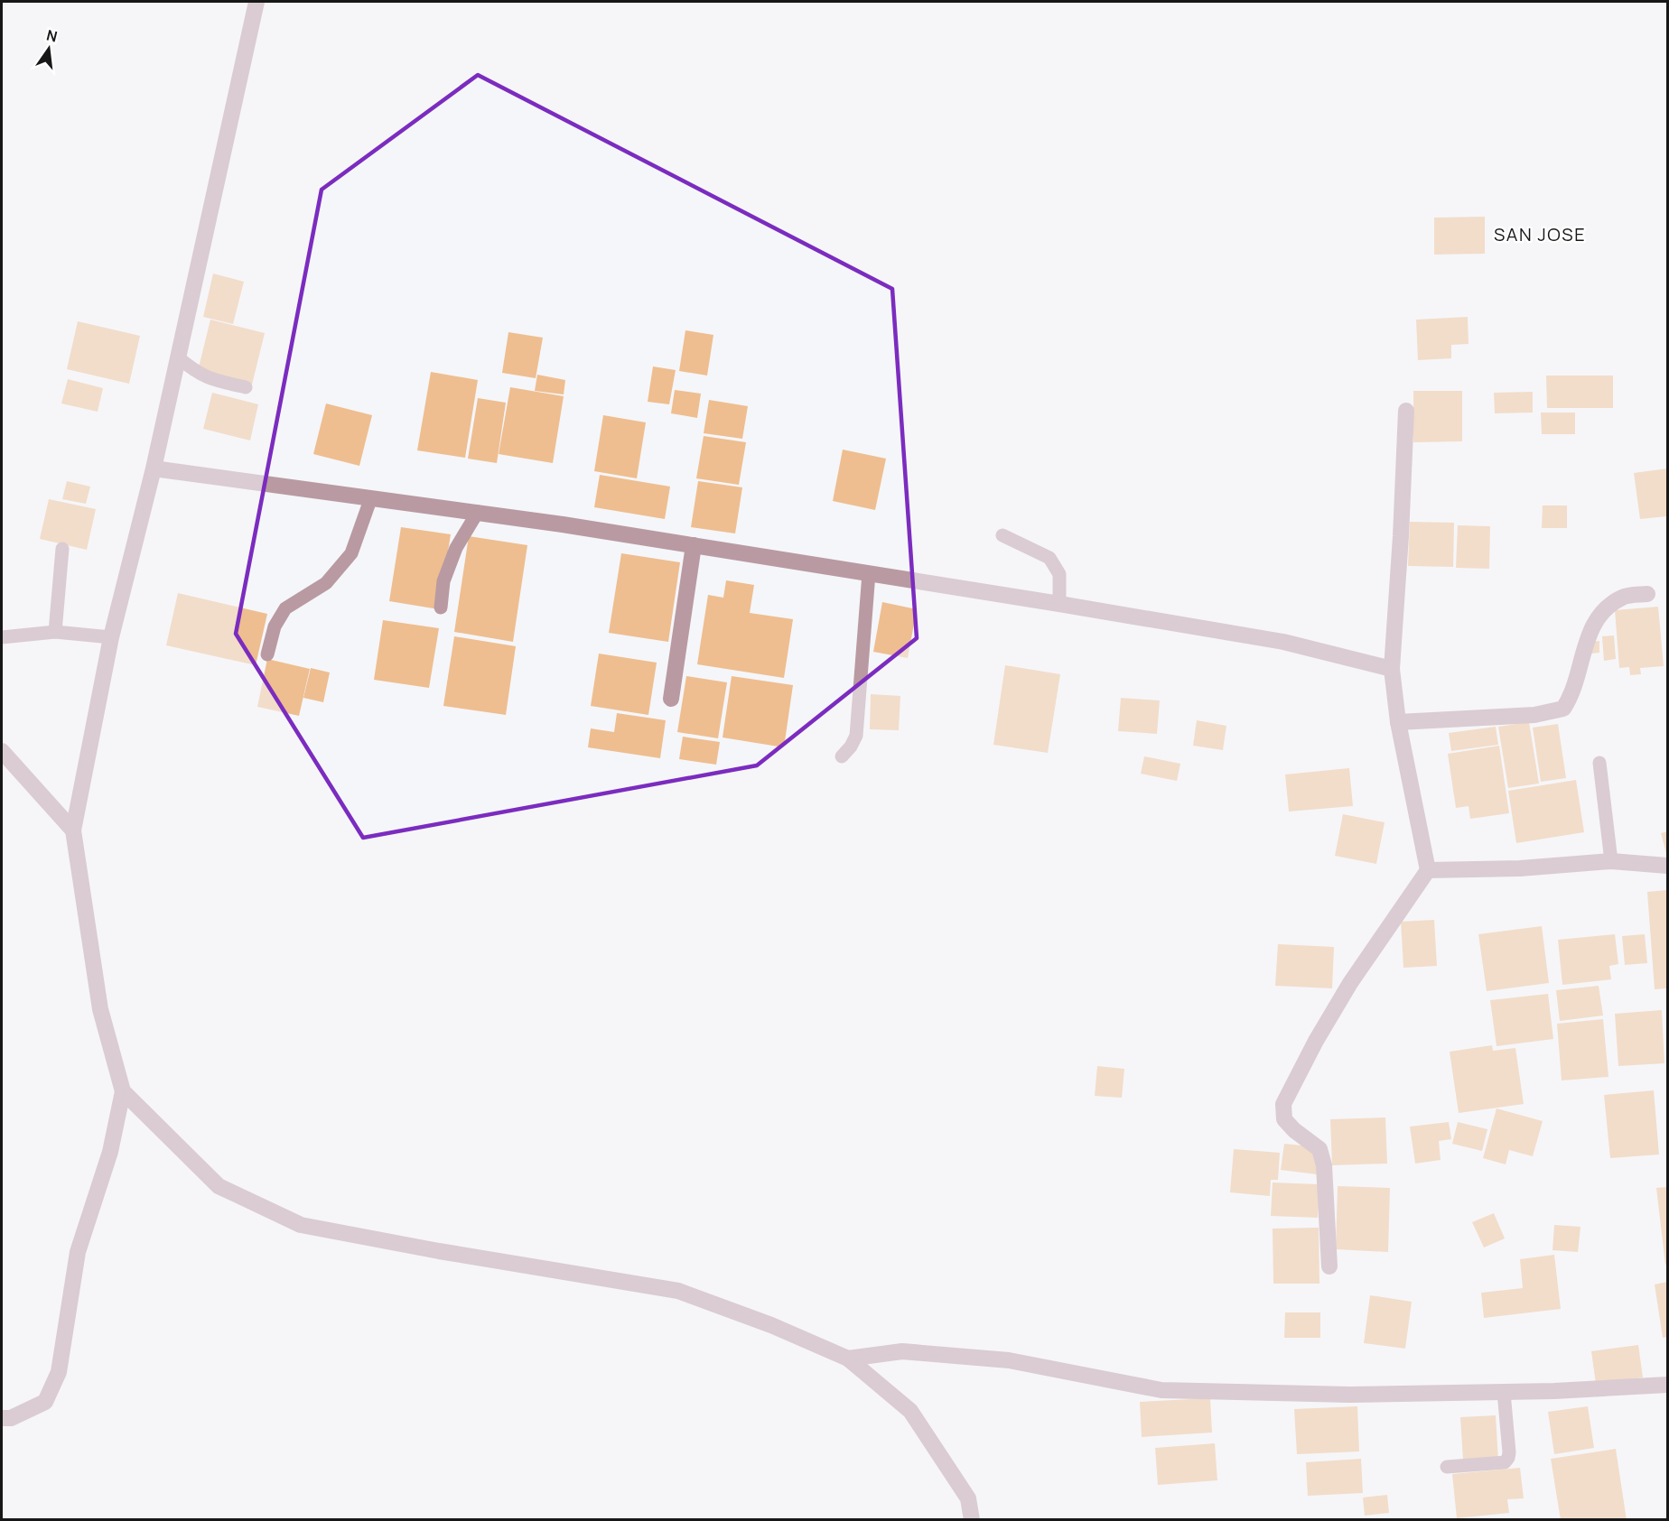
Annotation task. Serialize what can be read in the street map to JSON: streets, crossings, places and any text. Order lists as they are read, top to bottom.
{
  "districts": ["SAN JOSE"],
  "north": "top"
}
